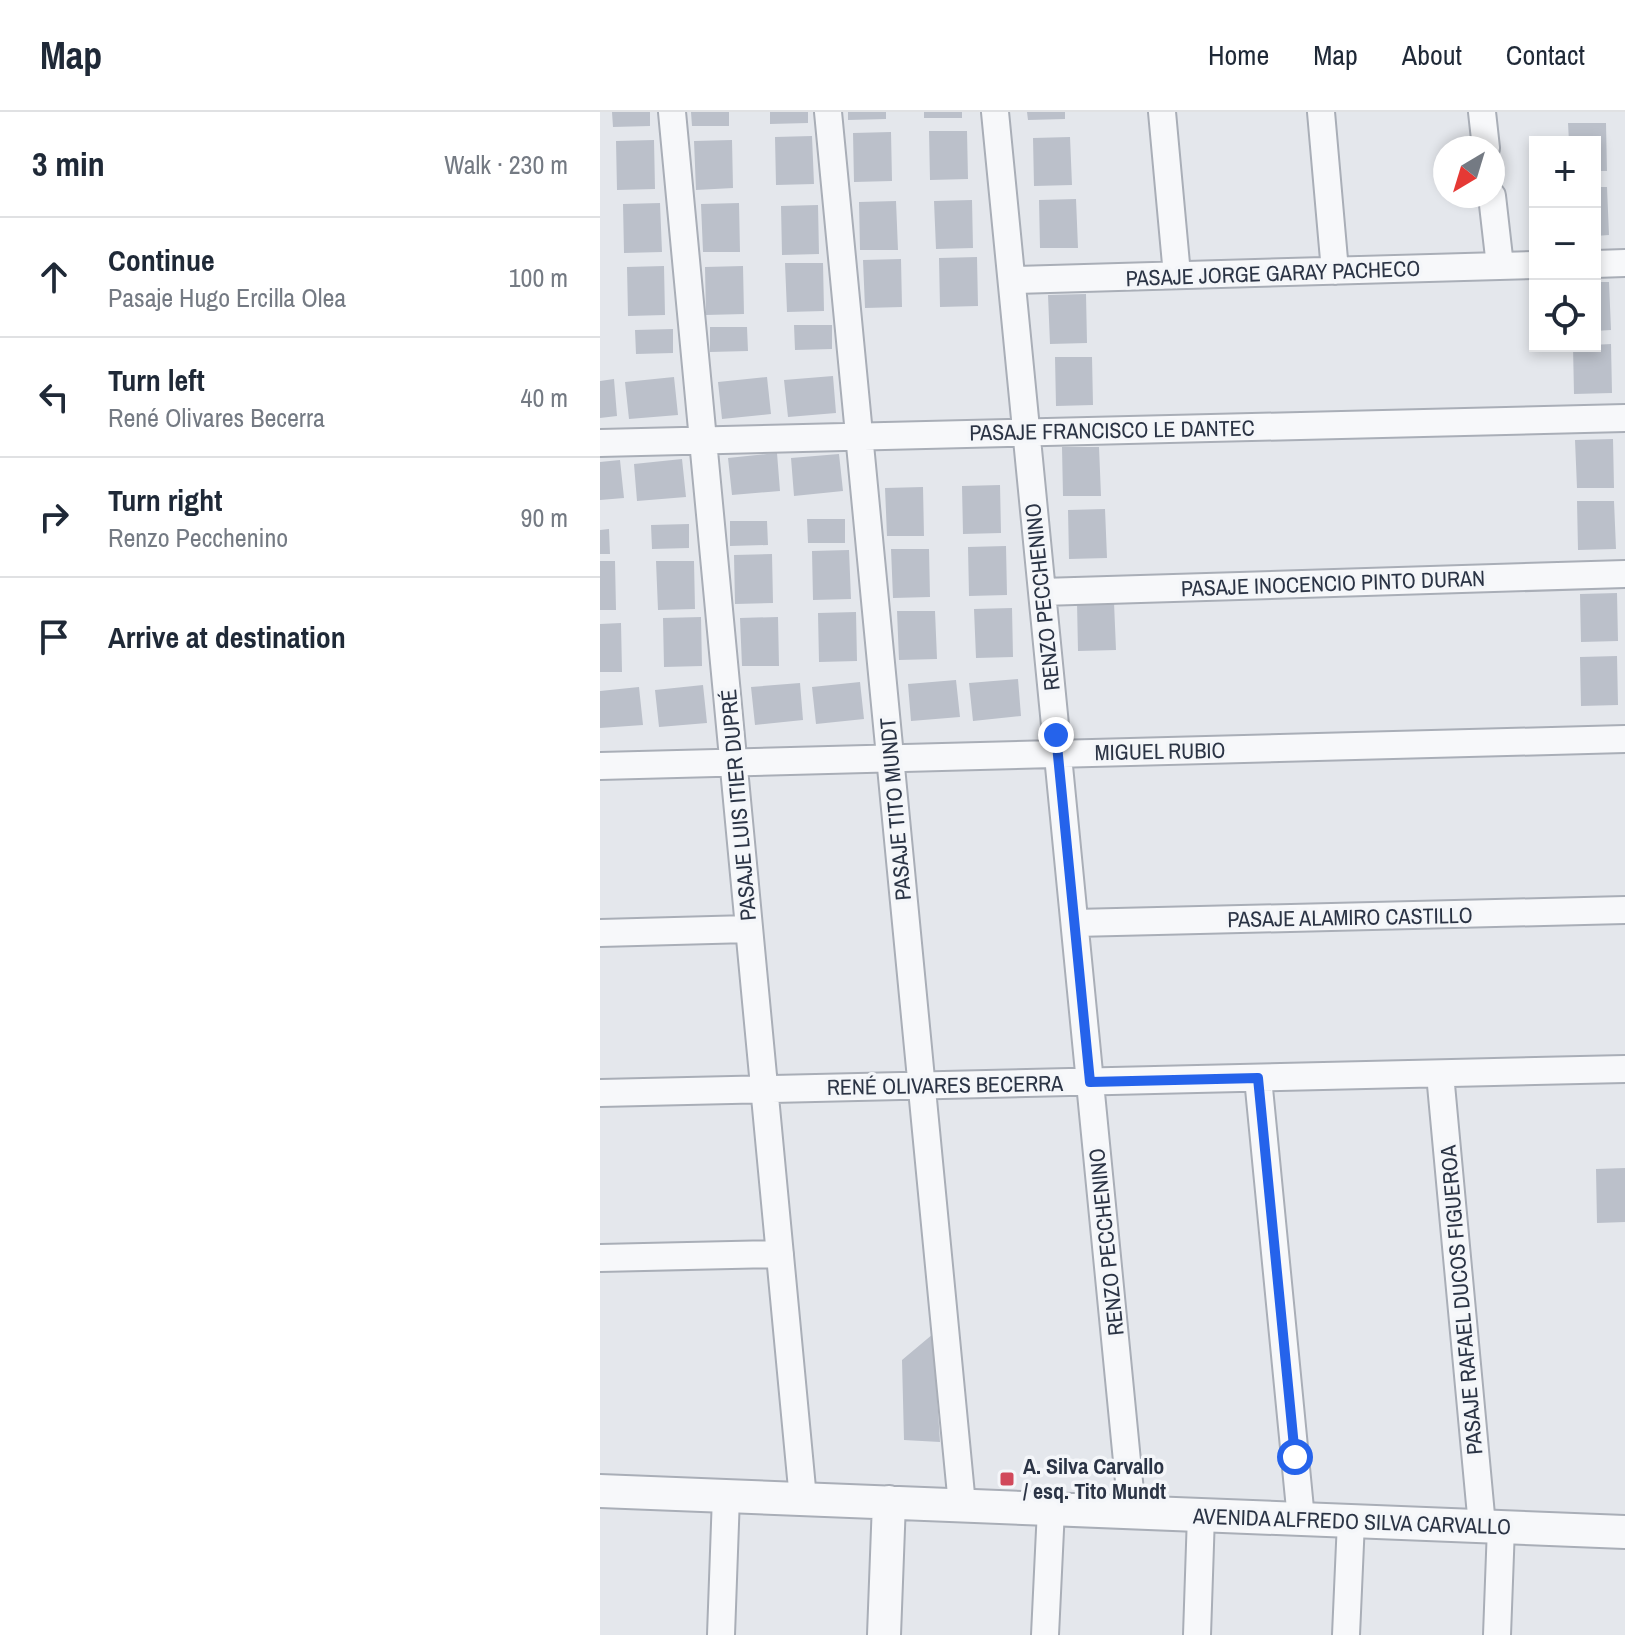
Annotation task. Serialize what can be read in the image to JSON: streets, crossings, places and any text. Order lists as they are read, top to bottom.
{
  "streets": {
    "street": [
      "PASAJE JORGE GARAY PACHECO",
      "PASAJE FRANCISCO LE DANTEC",
      "PASAJE INOCENCIO PINTO DURAN",
      "RENZO PECCHENINO",
      "MIGUEL RUBIO",
      "PASAJE LUIS ITIER DUPRÉ",
      "PASAJE TITO MUNDT",
      "PASAJE ALAMIRO CASTILLO",
      "RENÉ OLIVARES BECERRA",
      "PASAJE RAFAEL DUCOS FIGUEROA",
      "AVENIDA ALFREDO SILVA CARVALLO"
    ]
  },
  "crossings": [
    ["PASAJE JORGE GARAY PACHECO", "RENZO PECCHENINO"],
    ["PASAJE FRANCISCO LE DANTEC", "RENZO PECCHENINO"],
    ["PASAJE FRANCISCO LE DANTEC", "PASAJE LUIS ITIER DUPRÉ"],
    ["PASAJE FRANCISCO LE DANTEC", "PASAJE TITO MUNDT"],
    ["PASAJE INOCENCIO PINTO DURAN", "RENZO PECCHENINO"],
    ["RENZO PECCHENINO", "MIGUEL RUBIO"],
    ["RENZO PECCHENINO", "PASAJE ALAMIRO CASTILLO"],
    ["RENZO PECCHENINO", "RENÉ OLIVARES BECERRA"],
    ["RENZO PECCHENINO", "AVENIDA ALFREDO SILVA CARVALLO"],
    ["MIGUEL RUBIO", "PASAJE LUIS ITIER DUPRÉ"],
    ["MIGUEL RUBIO", "PASAJE TITO MUNDT"],
    ["PASAJE LUIS ITIER DUPRÉ", "RENÉ OLIVARES BECERRA"],
    ["PASAJE LUIS ITIER DUPRÉ", "AVENIDA ALFREDO SILVA CARVALLO"],
    ["PASAJE TITO MUNDT", "RENÉ OLIVARES BECERRA"],
    ["PASAJE TITO MUNDT", "AVENIDA ALFREDO SILVA CARVALLO"],
    ["RENÉ OLIVARES BECERRA", "PASAJE RAFAEL DUCOS FIGUEROA"],
    ["PASAJE RAFAEL DUCOS FIGUEROA", "AVENIDA ALFREDO SILVA CARVALLO"]
  ],
  "places": {
    "transit": ["A. Silva Carvallo / esq. Tito Mundt"]
  },
  "north": "bottom left",
  "page": {
    "header": "Map",
    "nav": [
      "Home",
      "Map",
      "About",
      "Contact"
    ],
    "heading": ["3 min", "Walk · 230 m"],
    "map_buttons": ["+", "−"],
    "list": [
      ["Continue", "Pasaje Hugo Ercilla Olea", "100 m"],
      ["Turn left", "René Olivares Becerra", "40 m"],
      ["Turn right", "Renzo Pecchenino", "90 m"],
      "Arrive at destination"
    ]
  }
}
